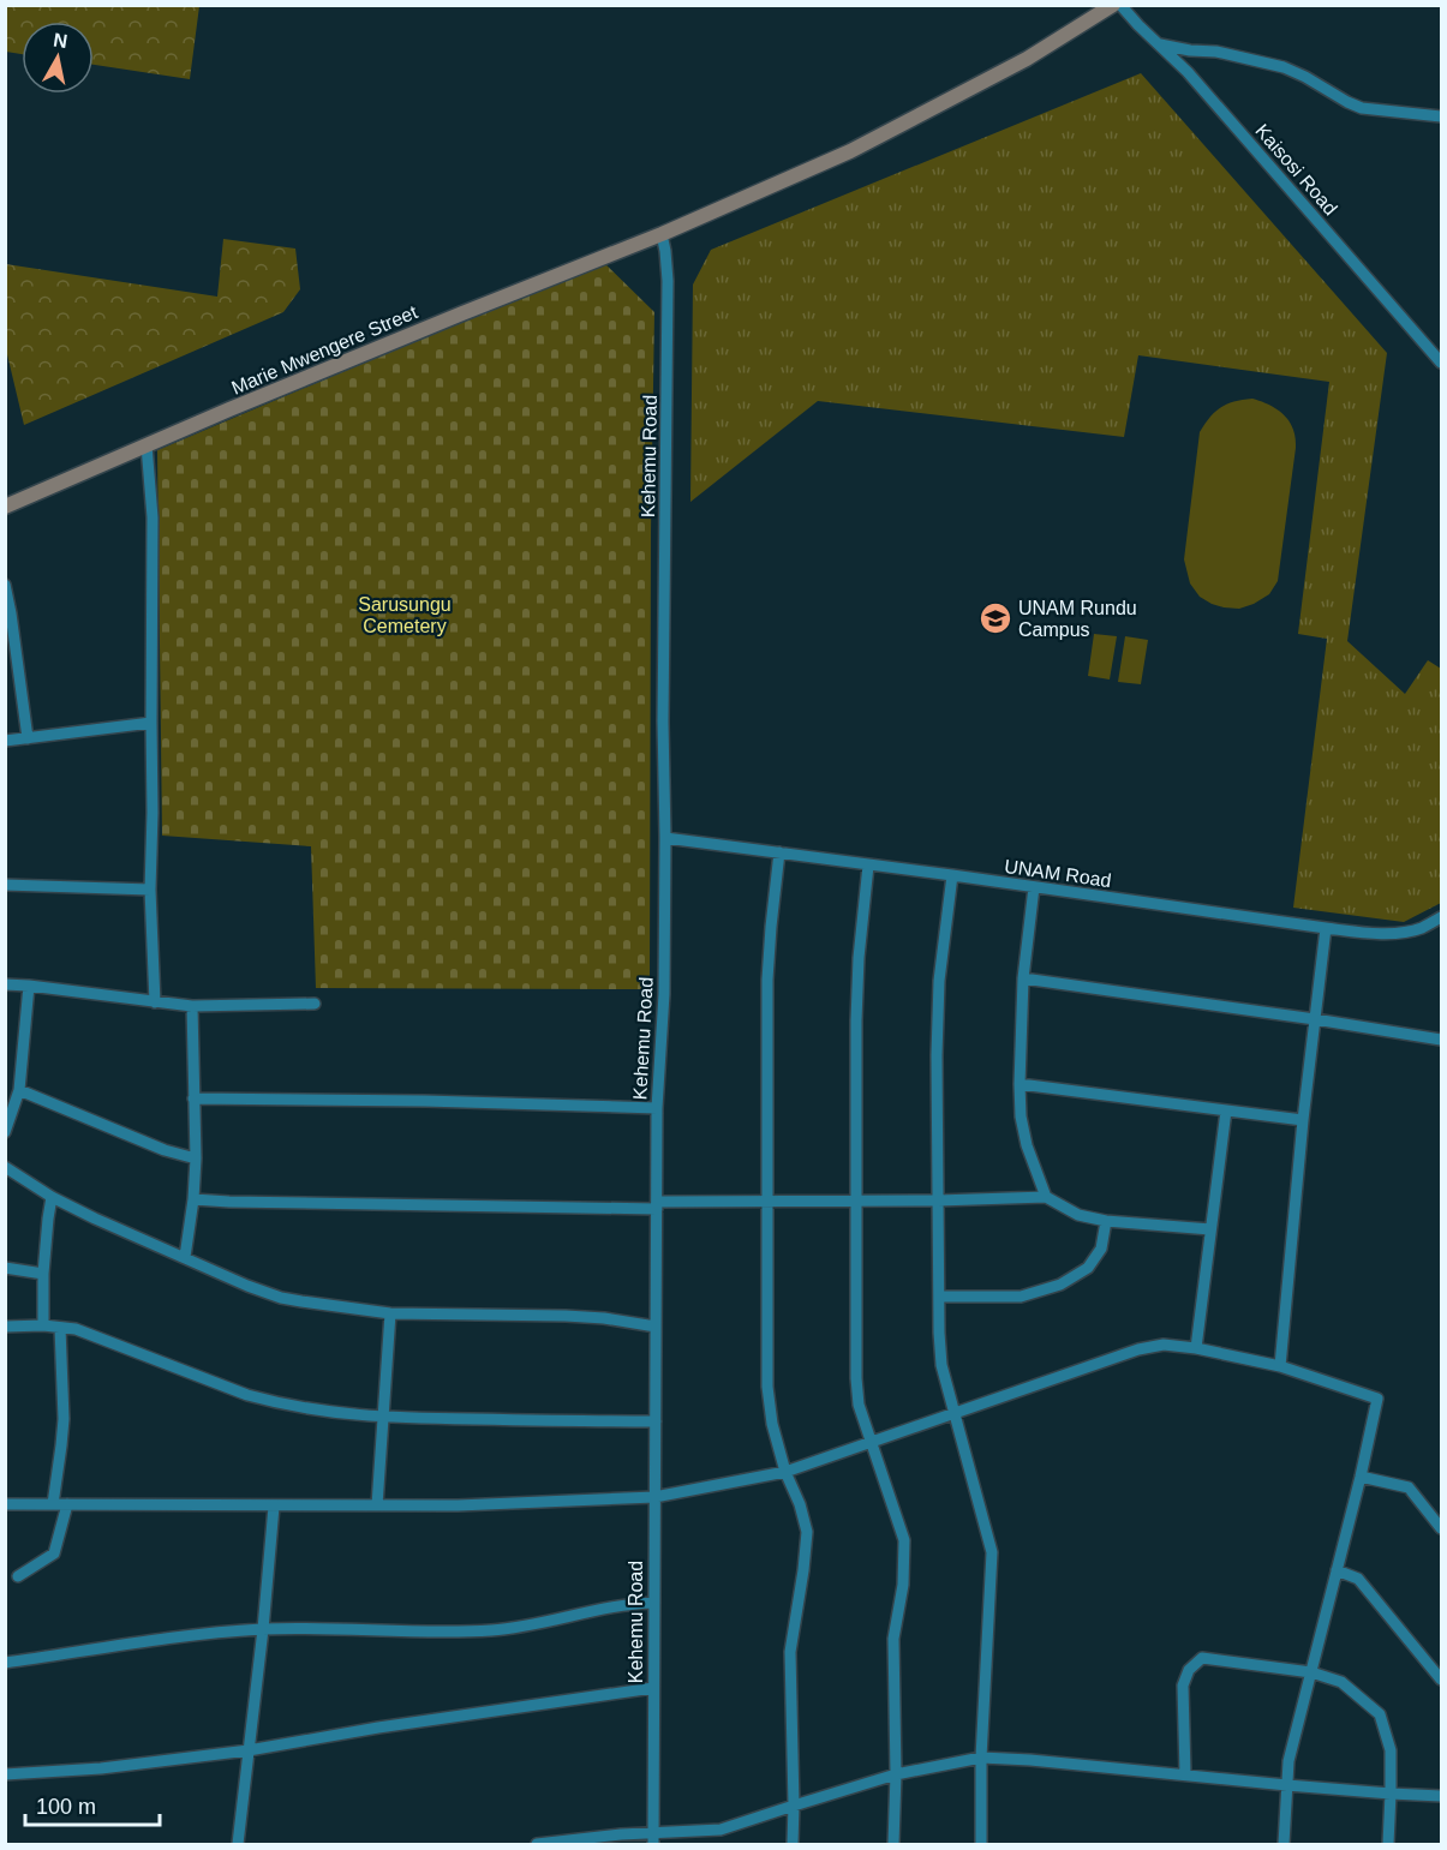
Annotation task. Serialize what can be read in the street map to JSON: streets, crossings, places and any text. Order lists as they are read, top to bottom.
{
  "streets": {
    "main road": ["Marie Mwengere Street"],
    "street": ["Kaisosi Road", "Kehemu Road", "UNAM Road"]
  },
  "crossings": [
    ["Marie Mwengere Street", "Kehemu Road"],
    ["Kehemu Road", "UNAM Road"]
  ],
  "parks": ["Sarusungu Cemetery"],
  "places": {
    "school or university": ["UNAM Rundu Campus"]
  },
  "scale_bar": "100 m",
  "north": "top"
}
